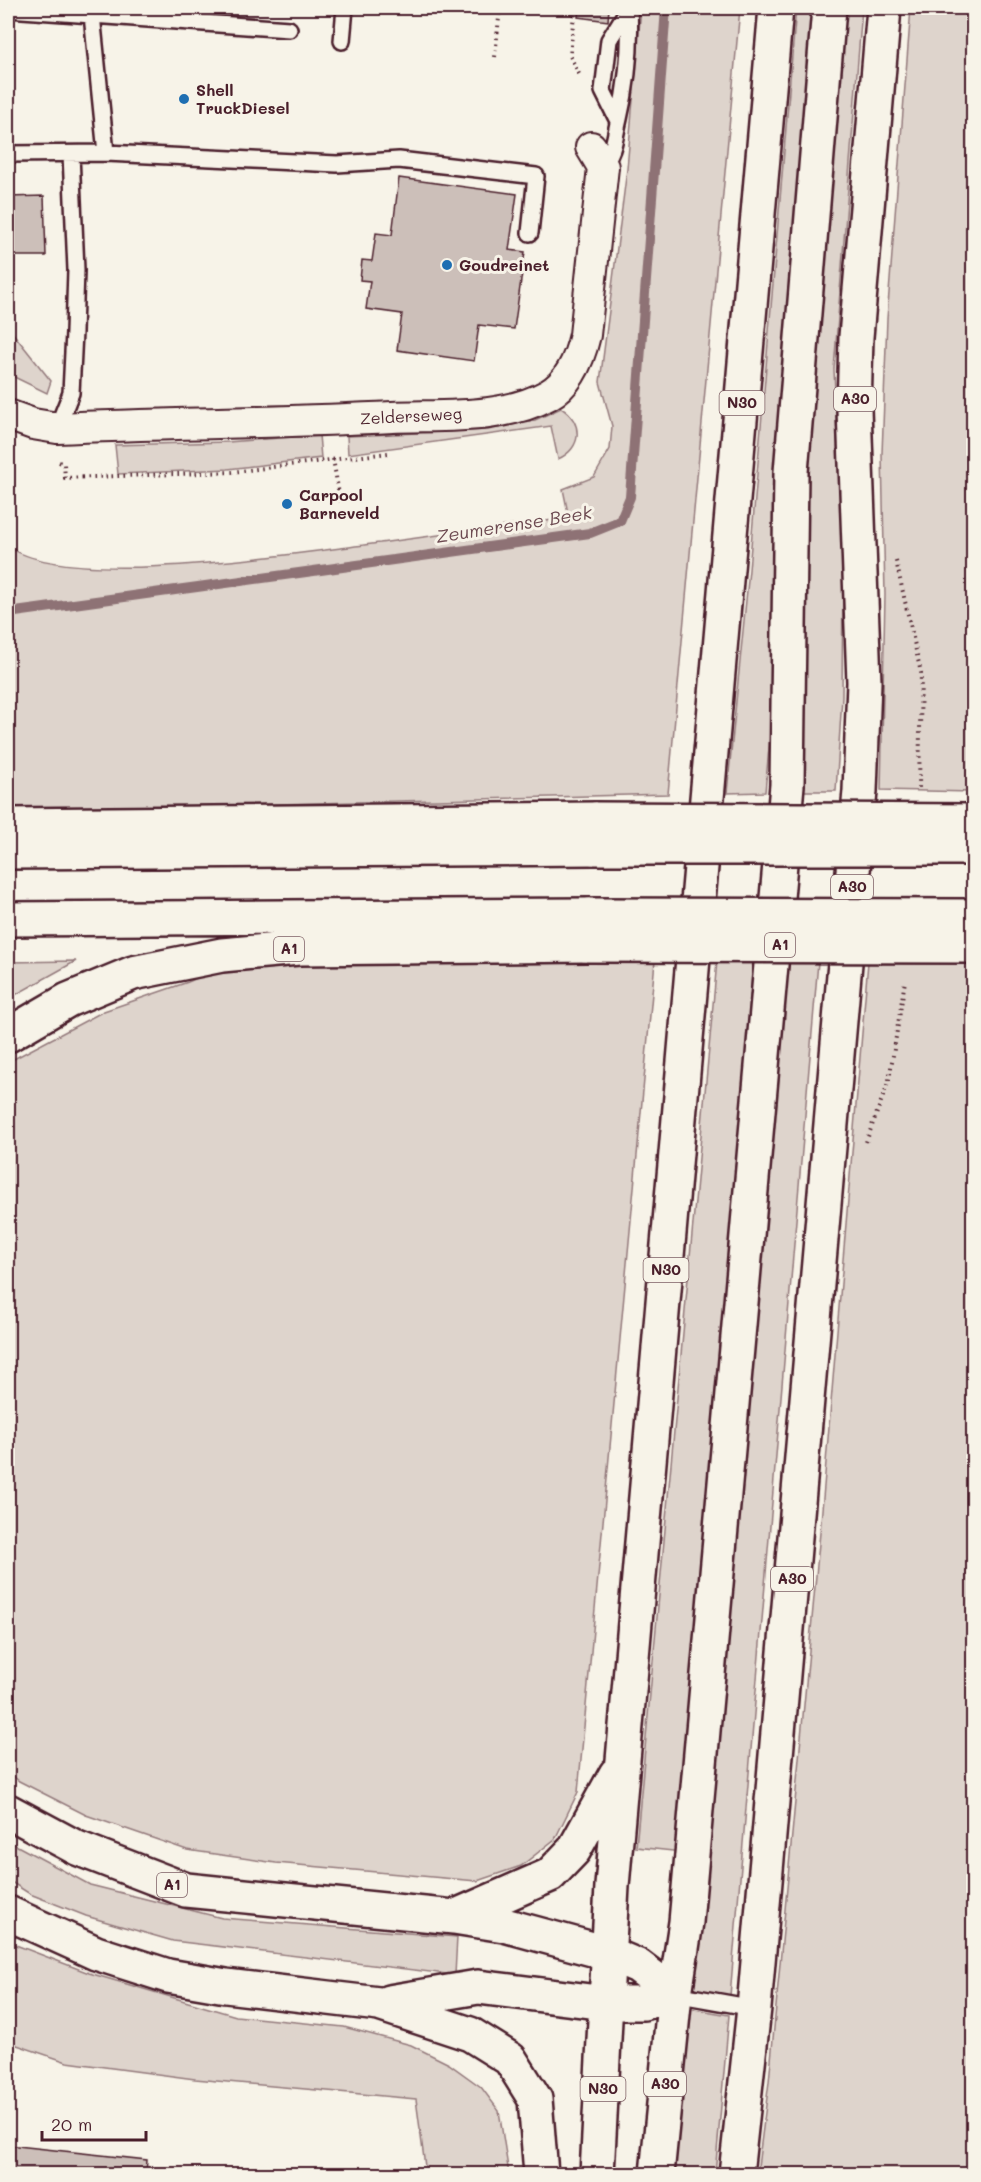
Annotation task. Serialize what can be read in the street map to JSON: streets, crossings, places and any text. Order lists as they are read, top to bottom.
{
  "streets": {
    "main road": ["A30", "N30", "A1"],
    "street": ["Zelderseweg"]
  },
  "crossings": [
    ["N30", "A1"]
  ],
  "water": ["Zeumerense Beek"],
  "places": ["Shell TruckDiesel", "Goudreinet", "Carpool Barneveld"],
  "scale_bar": "20 m"
}
